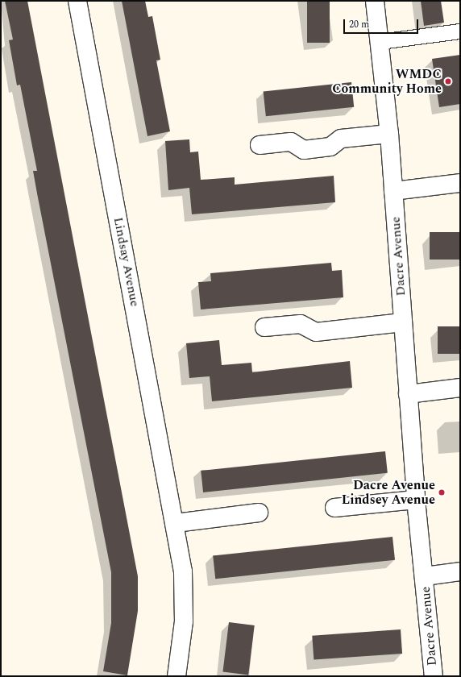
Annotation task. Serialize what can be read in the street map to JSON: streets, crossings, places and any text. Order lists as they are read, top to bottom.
{
  "streets": {
    "street": ["Dacre Avenue", "Lindsay Avenue"]
  },
  "places": ["WMDC Community Home", "Dacre Avenue Lindsey Avenue"],
  "scale_bar": "20 m"
}
